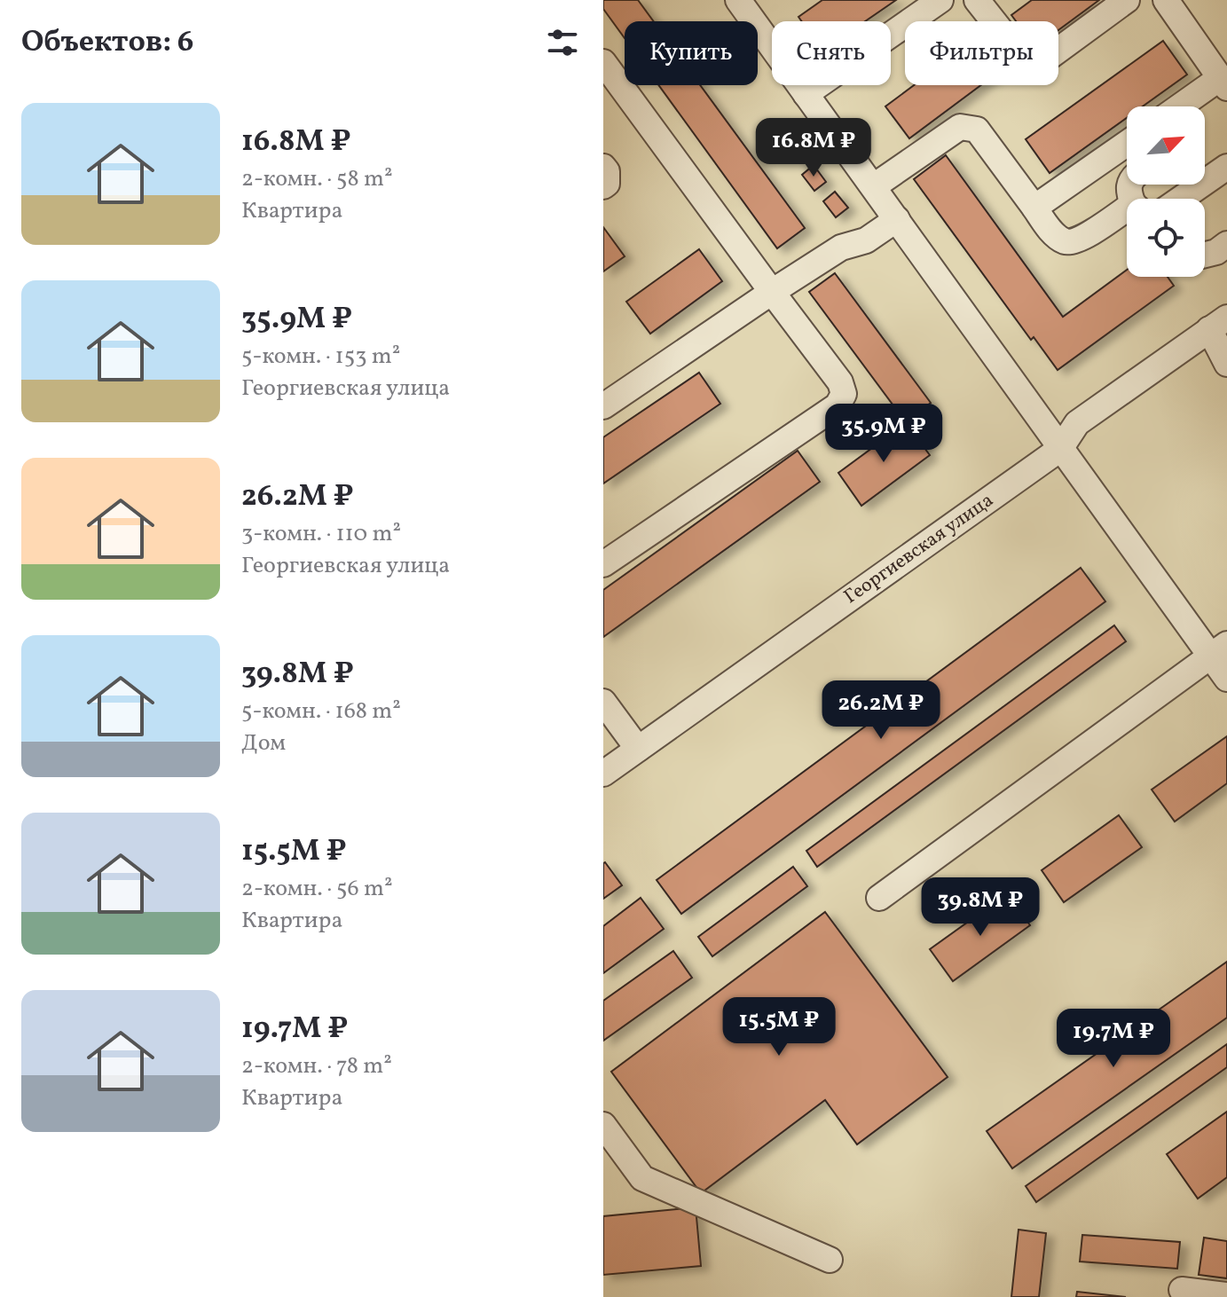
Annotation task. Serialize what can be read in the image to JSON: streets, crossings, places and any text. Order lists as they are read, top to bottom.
{
  "streets": {
    "street": ["Георгиевская улица"]
  },
  "north": "top right",
  "page": {
    "heading": "Объектов: 6",
    "chip": ["Купить", "Снять", "Фильтры"],
    "list": [
      {
        "name": "16.8M ₽",
        "note": "2-комн. · 58 m² · Квартира"
      },
      {
        "name": "35.9M ₽",
        "note": "5-комн. · 153 m² · Георгиевская улица"
      },
      {
        "name": "26.2M ₽",
        "note": "3-комн. · 110 m² · Георгиевская улица"
      },
      {
        "name": "39.8M ₽",
        "note": "5-комн. · 168 m² · Дом"
      },
      {
        "name": "15.5M ₽",
        "note": "2-комн. · 56 m² · Квартира"
      },
      {
        "name": "19.7M ₽",
        "note": "2-комн. · 78 m² · Квартира"
      }
    ],
    "price": [
      "16.8M ₽",
      "35.9M ₽",
      "26.2M ₽",
      "39.8M ₽",
      "15.5M ₽",
      "19.7M ₽"
    ]
  }
}
